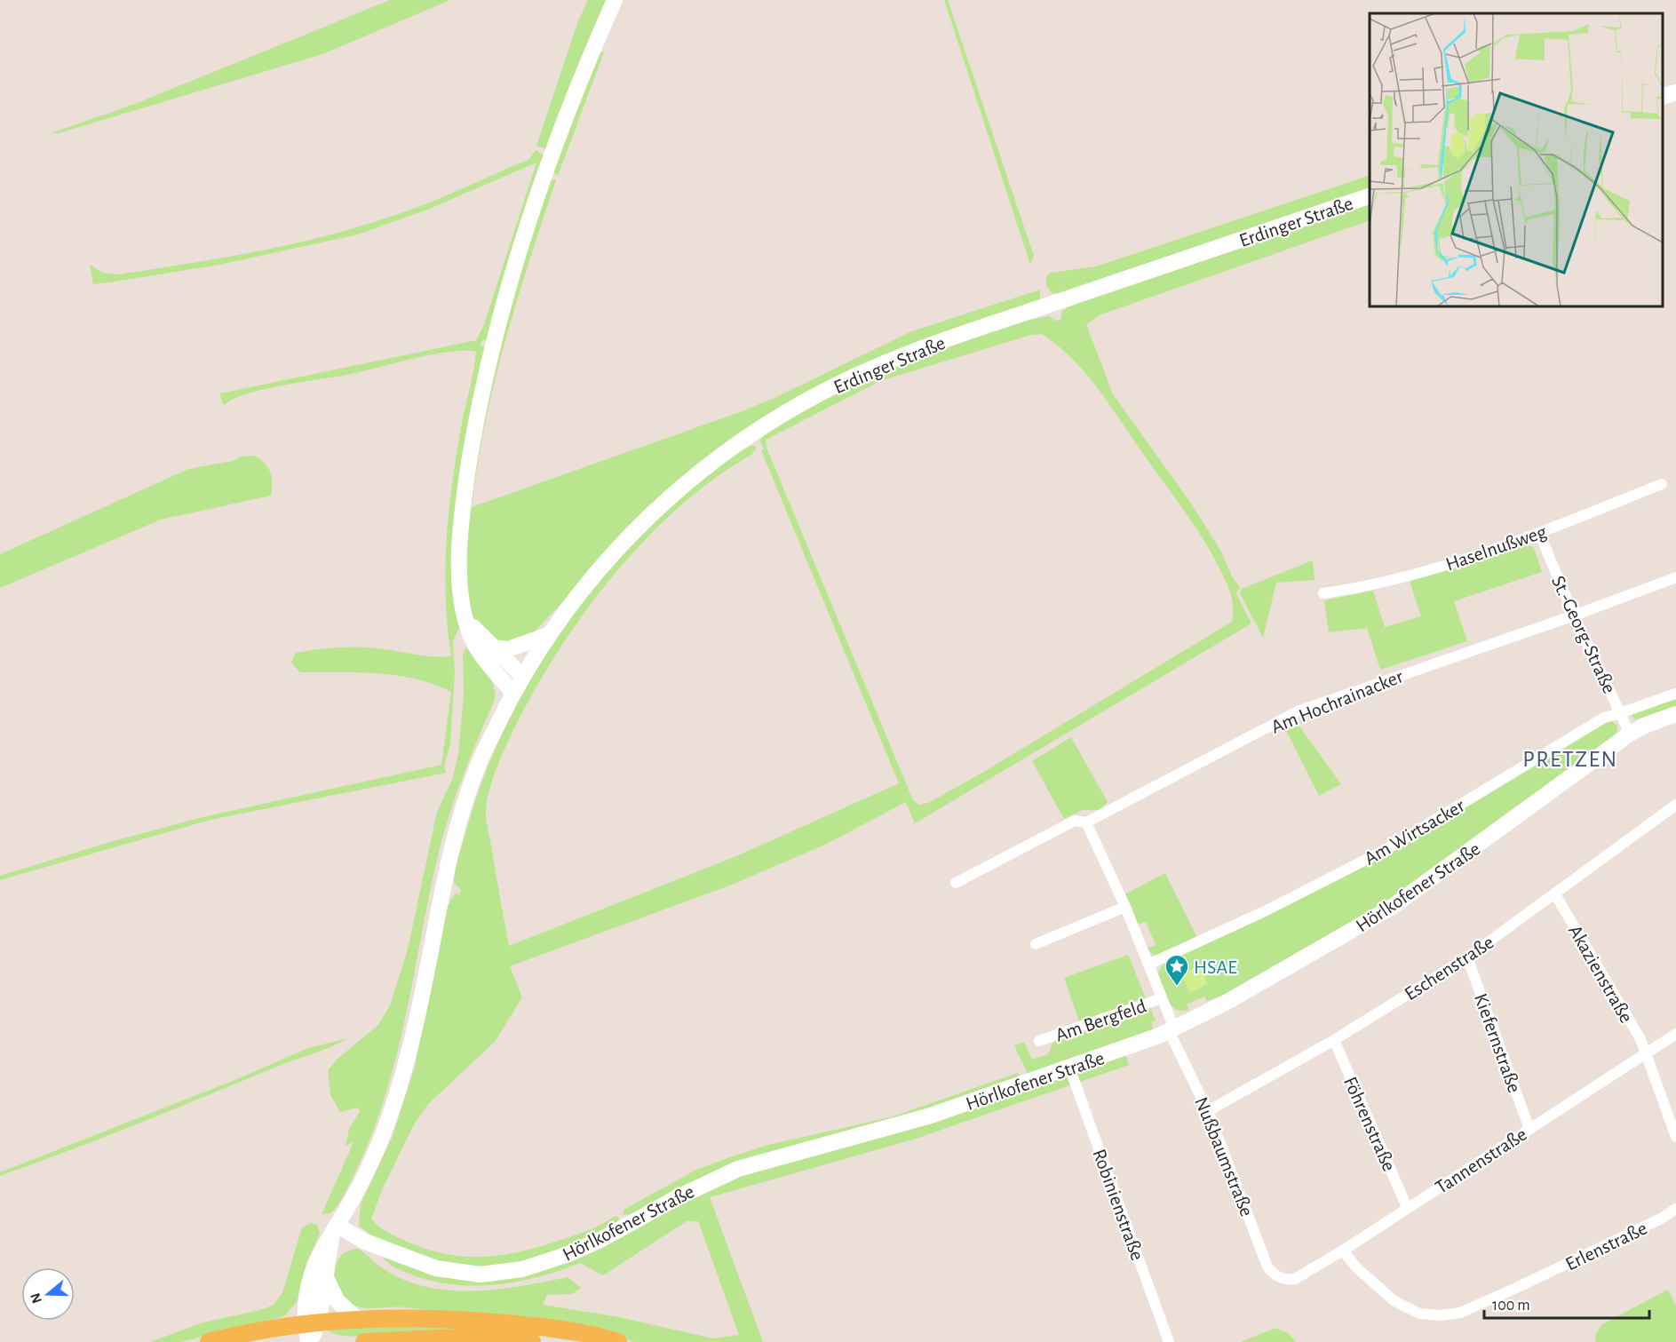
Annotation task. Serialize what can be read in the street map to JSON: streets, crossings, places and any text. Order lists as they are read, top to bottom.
{
  "streets": {
    "street": [
      "Erdinger Straße",
      "Haselnußweg",
      "St.-Georg-Straße",
      "Am Hochrainacker",
      "Am Wirtsacker",
      "Hörlkofener Straße",
      "Eschenstraße",
      "Akazienstraße",
      "Am Bergfeld",
      "Kiefernstraße",
      "Föhrenstraße",
      "Nußbaumstraße",
      "Tannenstraße",
      "Robinienstraße",
      "Erlenstraße"
    ]
  },
  "crossings": [
    ["Erdinger Straße", "Hörlkofener Straße"],
    ["Haselnußweg", "St.-Georg-Straße"],
    ["St.-Georg-Straße", "Am Hochrainacker"],
    ["St.-Georg-Straße", "Am Wirtsacker"],
    ["St.-Georg-Straße", "Hörlkofener Straße"],
    ["Am Hochrainacker", "Am Bergfeld"],
    ["Am Wirtsacker", "Am Bergfeld"],
    ["Hörlkofener Straße", "Am Bergfeld"],
    ["Hörlkofener Straße", "Nußbaumstraße"],
    ["Hörlkofener Straße", "Robinienstraße"],
    ["Eschenstraße", "Akazienstraße"],
    ["Eschenstraße", "Kiefernstraße"],
    ["Eschenstraße", "Föhrenstraße"],
    ["Eschenstraße", "Nußbaumstraße"],
    ["Akazienstraße", "Tannenstraße"],
    ["Am Bergfeld", "Nußbaumstraße"],
    ["Kiefernstraße", "Tannenstraße"],
    ["Föhrenstraße", "Tannenstraße"],
    ["Nußbaumstraße", "Tannenstraße"],
    ["Tannenstraße", "Erlenstraße"]
  ],
  "districts": ["PRETZEN"],
  "places": {
    "place": ["HSAE"]
  },
  "scale_bar": "100 m",
  "north": "left"
}
